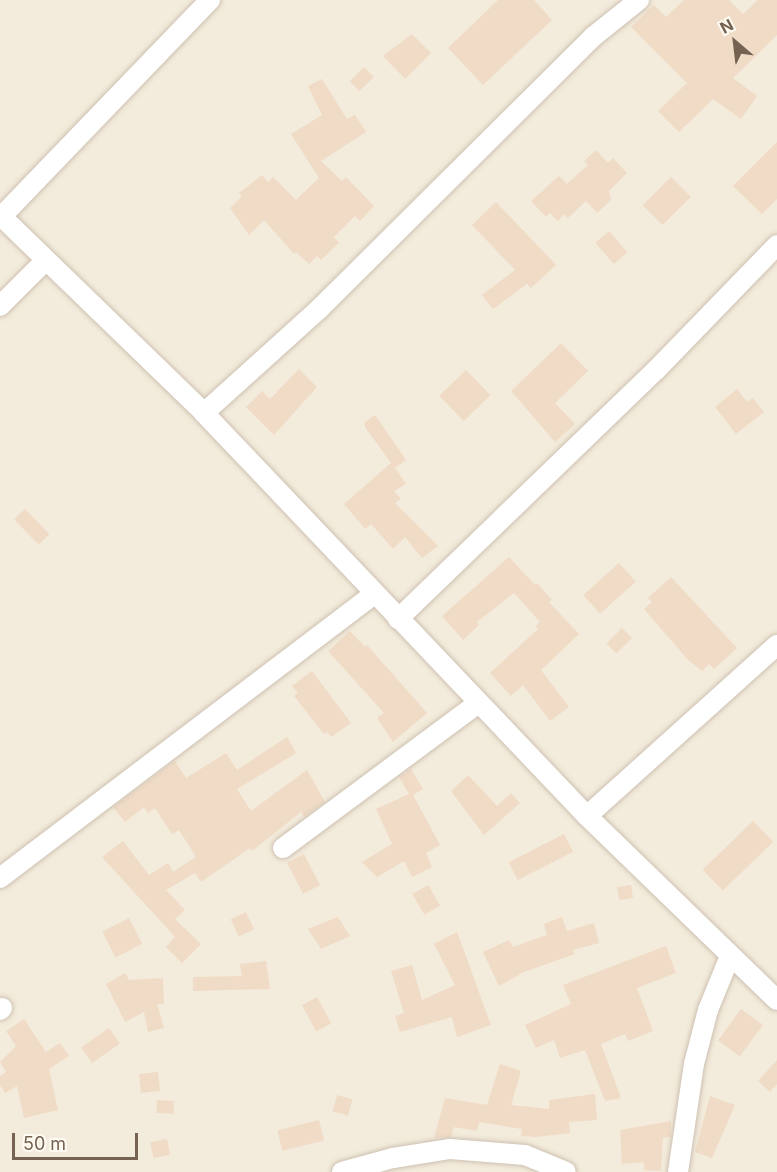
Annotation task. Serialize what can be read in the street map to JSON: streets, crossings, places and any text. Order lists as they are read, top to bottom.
{
  "scale_bar": "50 m",
  "north": "top left"
}
